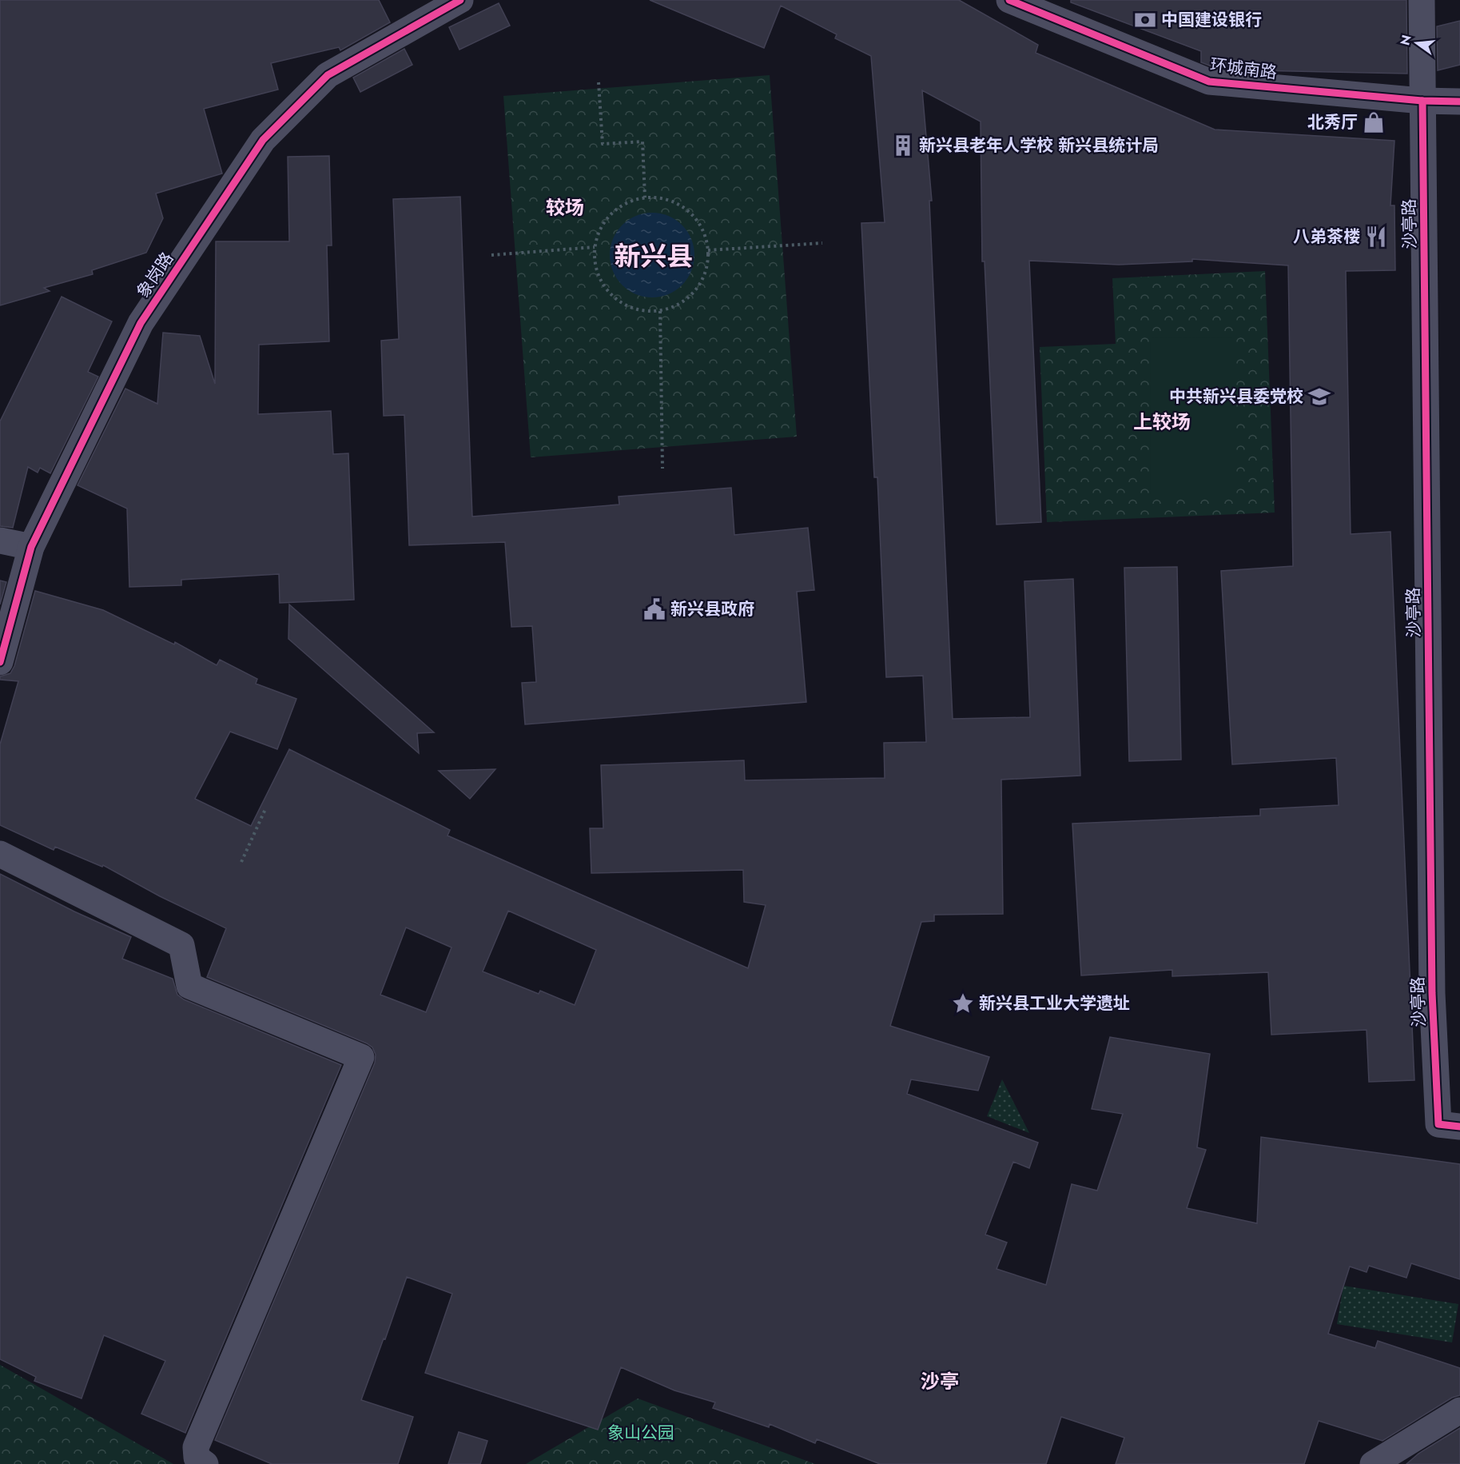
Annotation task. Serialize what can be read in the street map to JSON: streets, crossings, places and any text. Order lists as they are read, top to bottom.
{
  "streets": {
    "street": ["环城南路", "沙亭路", "象岗路"]
  },
  "crossings": [
    ["环城南路", "沙亭路"]
  ],
  "districts": [
    "较场",
    "新兴县",
    "上较场",
    "沙亭"
  ],
  "parks": ["象山公园"],
  "places": {
    "bank": ["中国建设银行"],
    "shop": ["北秀厅"],
    "building": ["新兴县老年人学校 新兴县统计局"],
    "restaurant": ["八弟茶楼"],
    "school or university": ["中共新兴县委党校"],
    "public building": ["新兴县政府"],
    "place": ["新兴县工业大学遗址"]
  },
  "north": "left"
}
